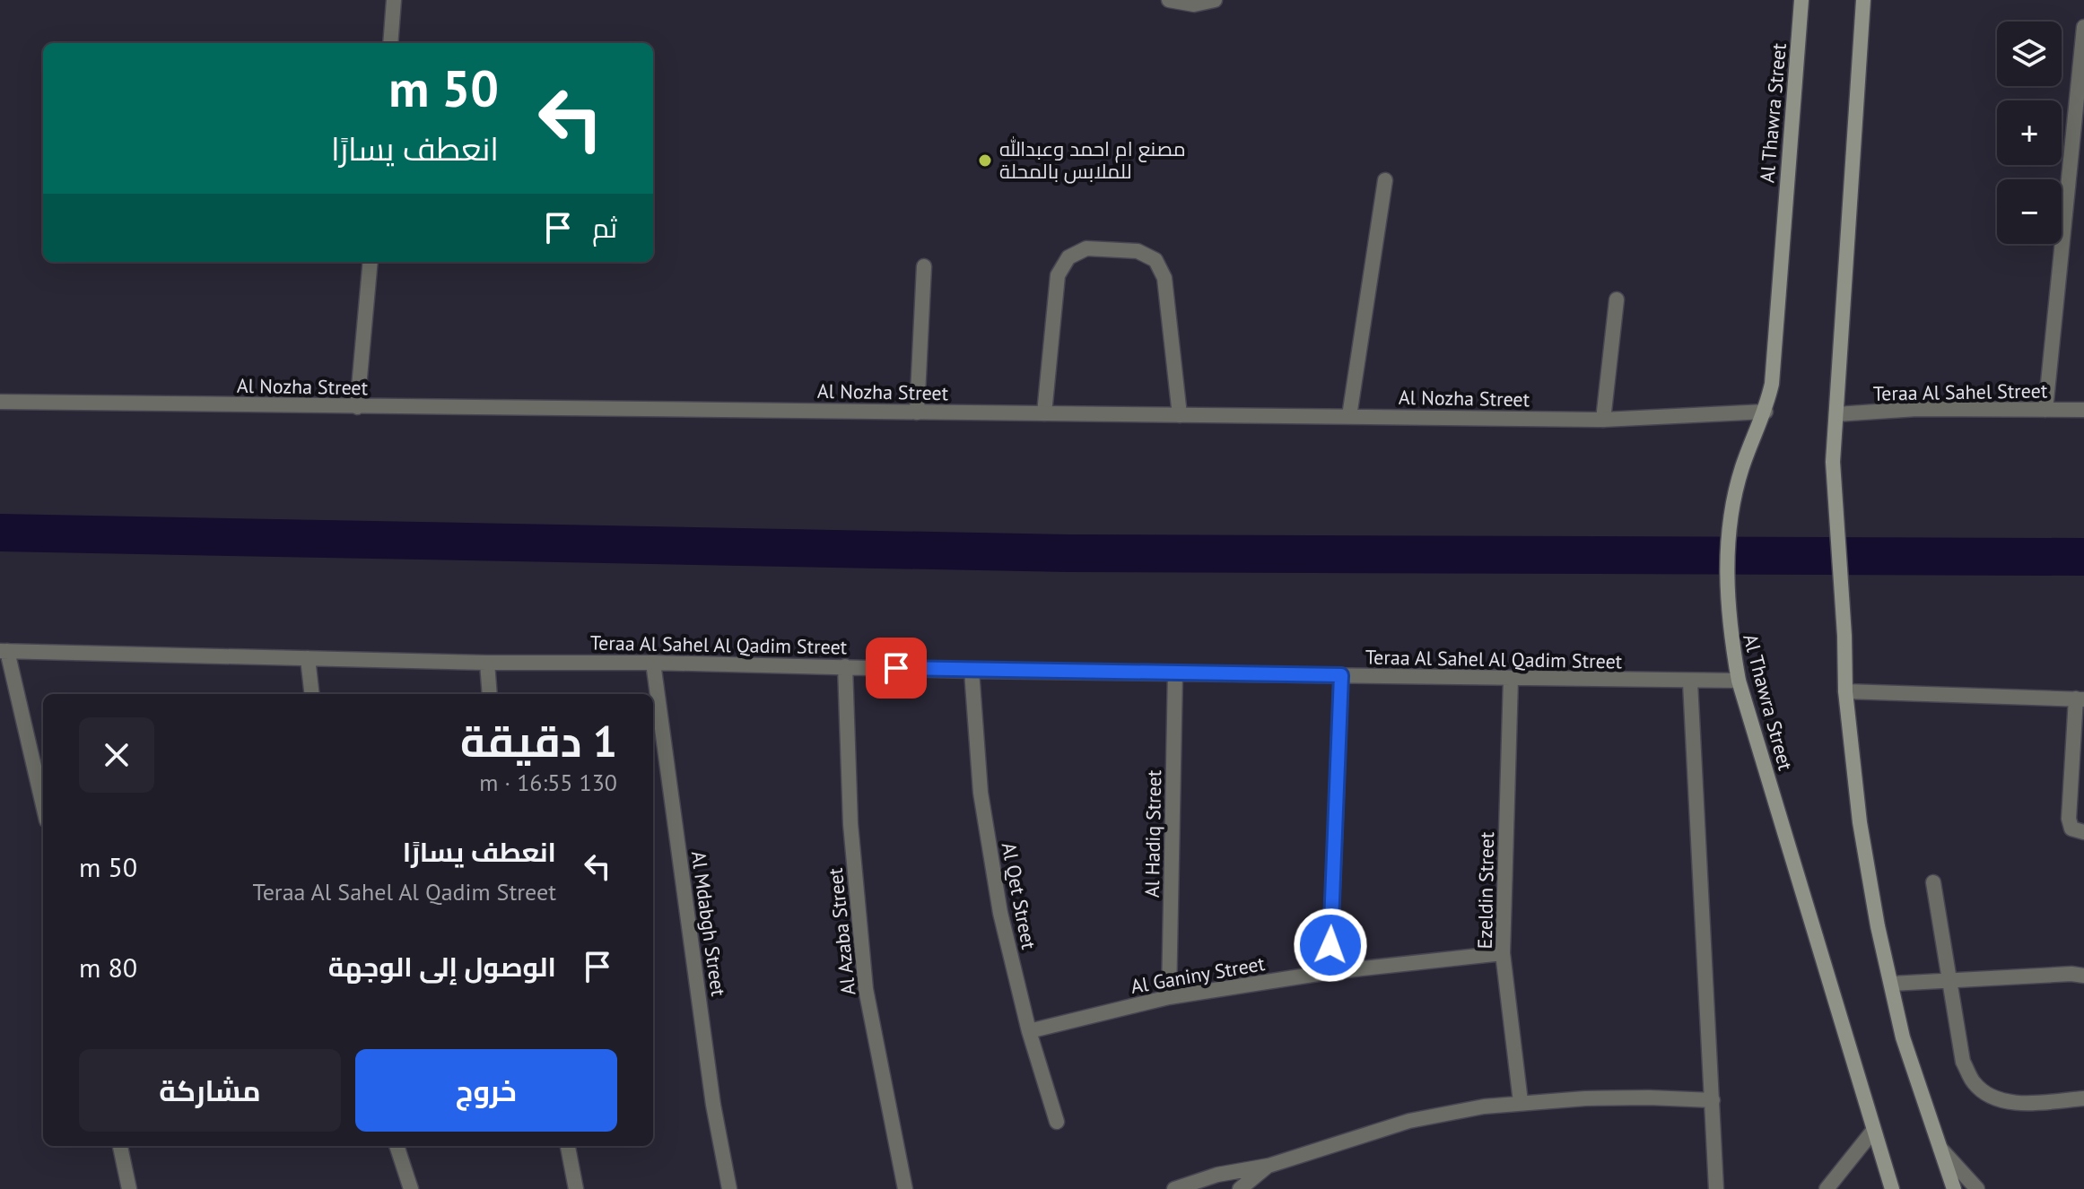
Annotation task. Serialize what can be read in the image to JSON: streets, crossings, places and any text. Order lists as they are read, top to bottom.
{
  "streets": {
    "main road": ["Al Thawra Street"],
    "street": [
      "Al Nozha Street",
      "Teraa Al Sahel Street",
      "Teraa Al Sahel Al Qadim Street",
      "Al Hadiq Street",
      "Ezeldin Street",
      "Al Qet Street",
      "Al Mdabgh Street",
      "Al Azaba Street",
      "Al Ganiny Street"
    ]
  },
  "crossings": [
    ["Al Thawra Street", "Al Nozha Street"],
    ["Al Thawra Street", "Teraa Al Sahel Al Qadim Street"],
    ["Teraa Al Sahel Al Qadim Street", "Al Hadiq Street"],
    ["Teraa Al Sahel Al Qadim Street", "Ezeldin Street"],
    ["Teraa Al Sahel Al Qadim Street", "Al Qet Street"],
    ["Teraa Al Sahel Al Qadim Street", "Al Mdabgh Street"],
    ["Teraa Al Sahel Al Qadim Street", "Al Azaba Street"],
    ["Al Hadiq Street", "Al Ganiny Street"],
    ["Ezeldin Street", "Al Ganiny Street"],
    ["Al Qet Street", "Al Ganiny Street"]
  ],
  "places": ["مصنع ام احمد وعبدالله للملابس بالمحلة"],
  "page": {
    "map_buttons": ["+", "−"],
    "turn": ["50 m", "انعطف يسارًا"],
    "then": "ثم",
    "heading": ["1 دقيقة", "130 m · 16:55"],
    "list": [
      {
        "name": "انعطف يسارًا",
        "note": "Teraa Al Sahel Al Qadim Street",
        "value": "50 m"
      },
      {
        "name": "الوصول إلى الوجهة",
        "value": "80 m"
      }
    ],
    "buttons": ["خروج", "مشاركة"]
  }
}
